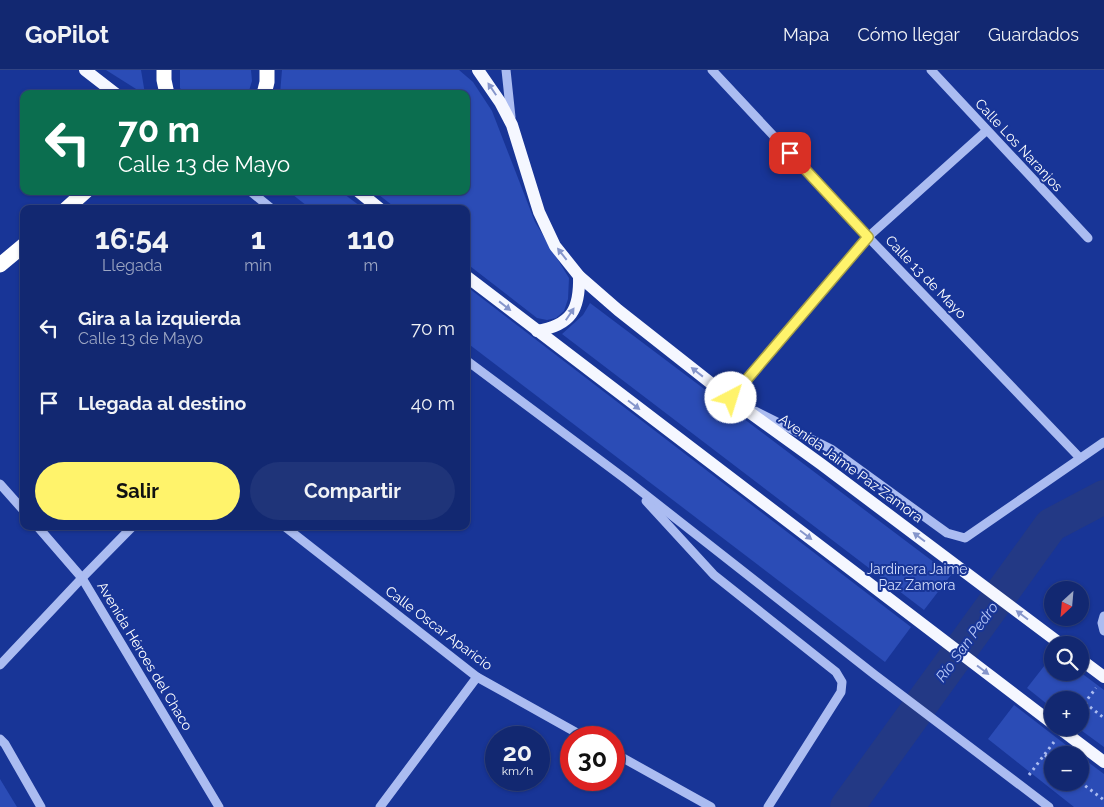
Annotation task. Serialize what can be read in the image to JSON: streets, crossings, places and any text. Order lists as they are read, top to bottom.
{
  "streets": {
    "main road": ["Avenida Jaime Paz Zamora"],
    "street": [
      "Calle Los Naranjos",
      "Calle 13 de Mayo",
      "Calle Oscar Aparicio",
      "Avenida Héroes del Chaco"
    ]
  },
  "water": ["Río San Pedro"],
  "parks": ["Jardinera Jaime Paz Zamora"],
  "north": "bottom left",
  "page": {
    "header": "GoPilot",
    "nav": ["Mapa", "Cómo llegar", "Guardados"],
    "turn": ["70 m", "Calle 13 de Mayo"],
    "eta": [
      "16:54",
      "Llegada",
      "1",
      "min",
      "110",
      "m"
    ],
    "list": [
      {
        "name": "Gira a la izquierda",
        "note": "Calle 13 de Mayo",
        "value": "70 m"
      },
      {
        "name": "Llegada al destino",
        "value": "40 m"
      }
    ],
    "buttons": ["Salir", "Compartir"],
    "map_buttons": ["+", "−"],
    "speed": "20 km/h",
    "limit": "30"
  }
}
